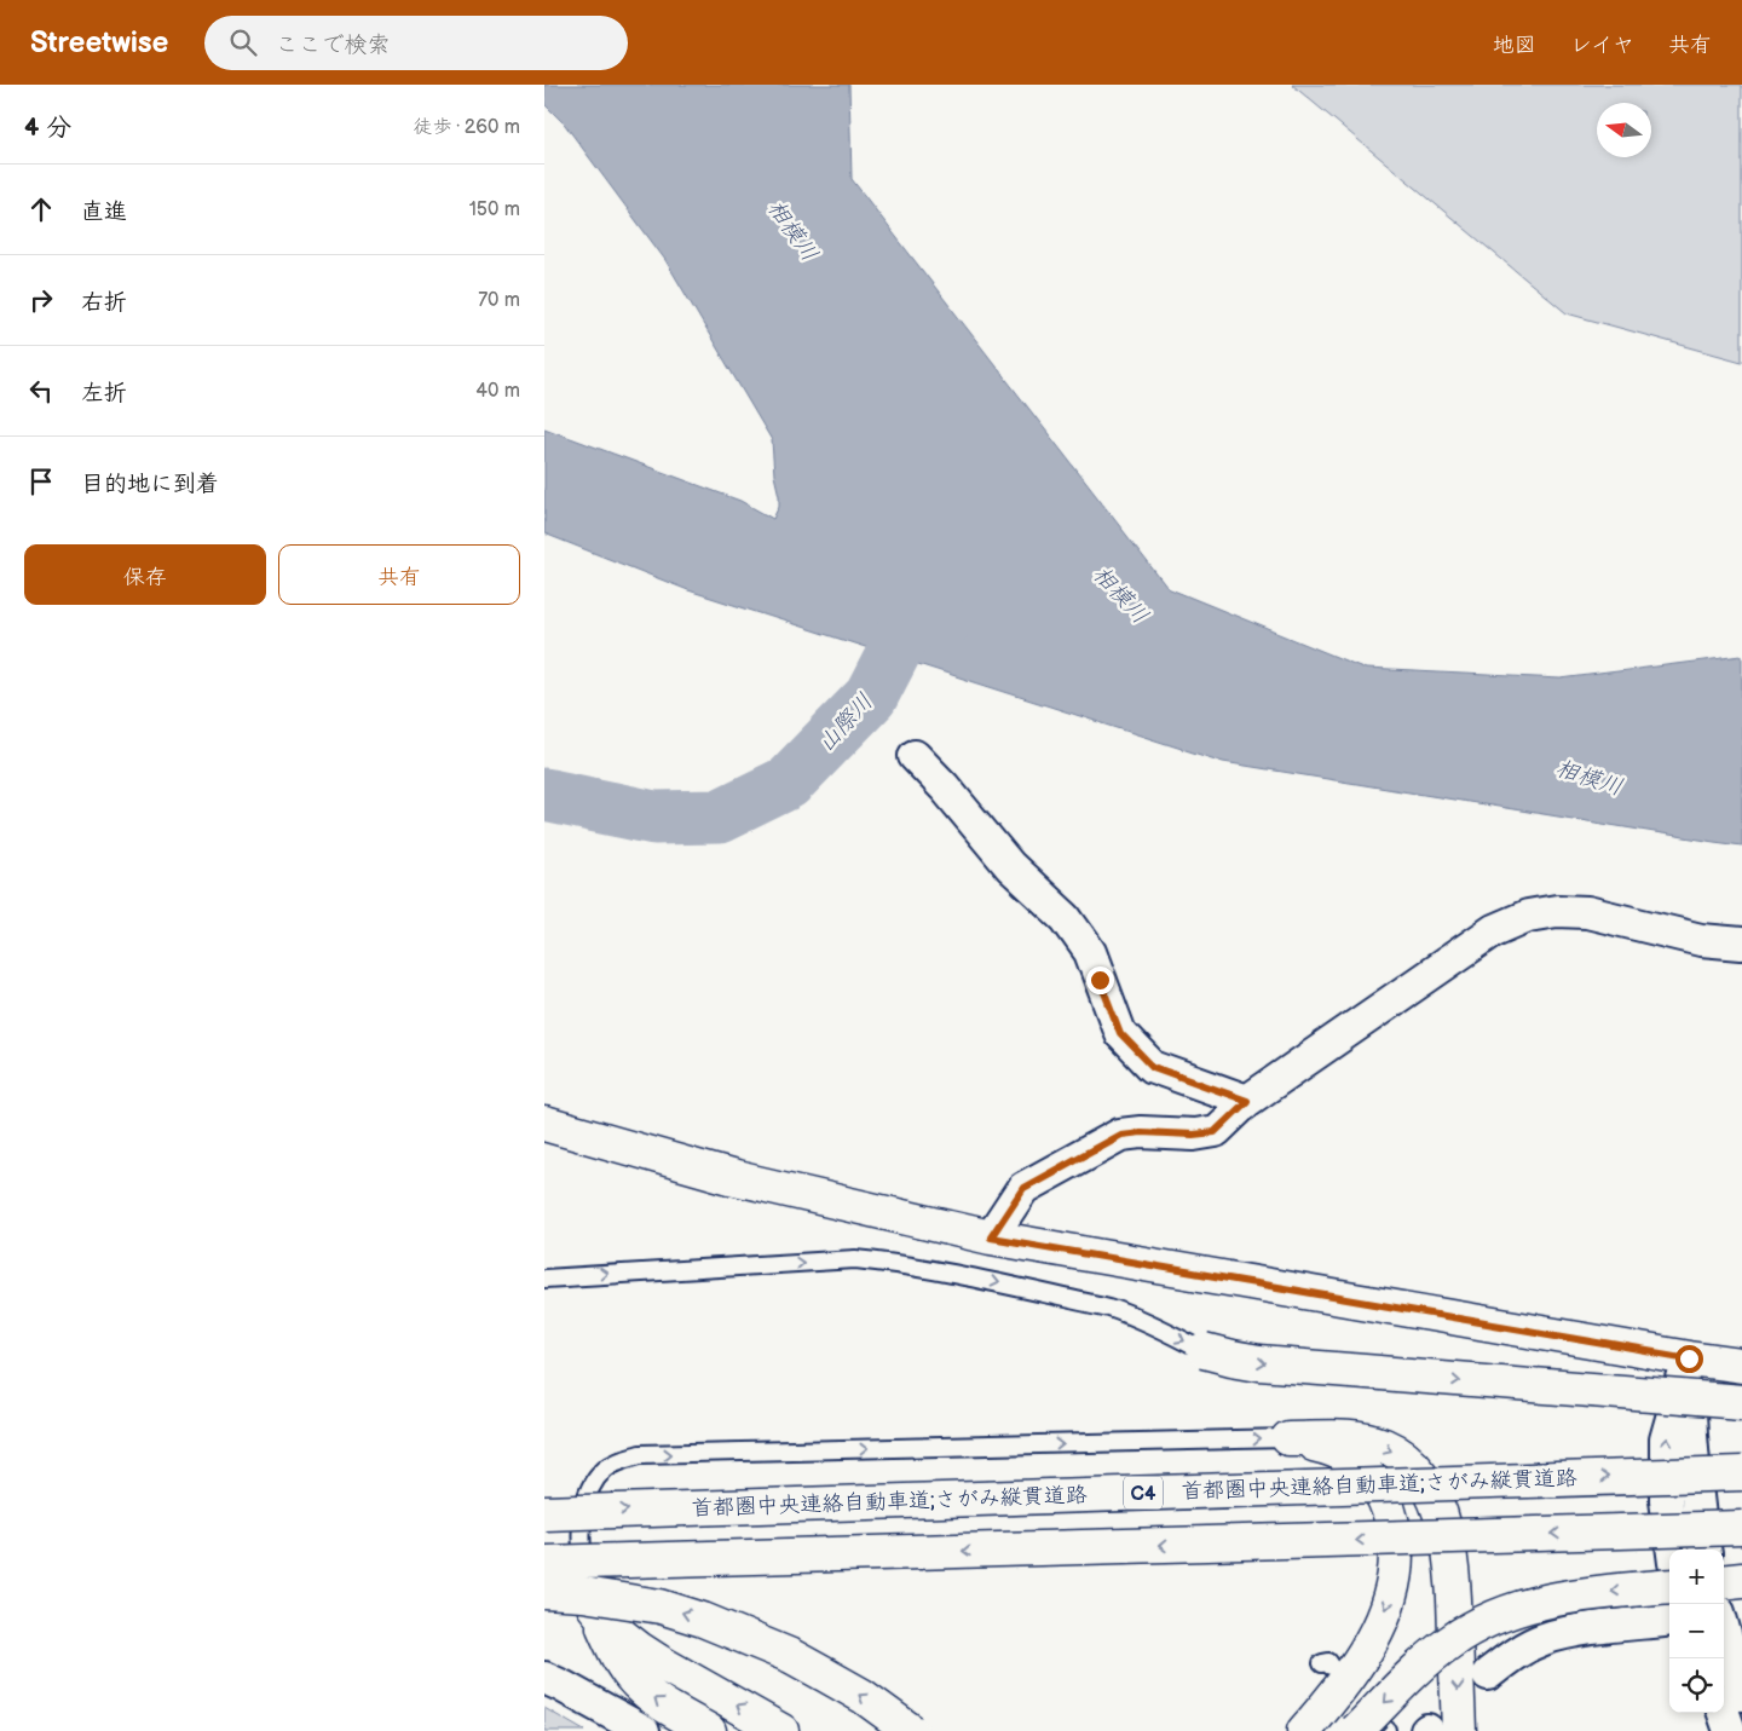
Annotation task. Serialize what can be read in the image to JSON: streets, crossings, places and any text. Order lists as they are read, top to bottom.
{
  "streets": {
    "main road": ["首都圏中央連絡自動車道;さがみ縦貫道路", "C4"]
  },
  "water": ["相模川", "山際川"],
  "north": "left",
  "page": {
    "header": "Streetwise",
    "search": "ここで検索",
    "nav": ["地図", "レイヤ", "共有"],
    "heading": ["4 分", "徒歩 · 260 m"],
    "list": [
      ["直進", "150 m"],
      ["右折", "70 m"],
      ["左折", "40 m"],
      "目的地に到着"
    ],
    "buttons": ["保存", "共有"],
    "map_buttons": ["+", "−"]
  }
}
